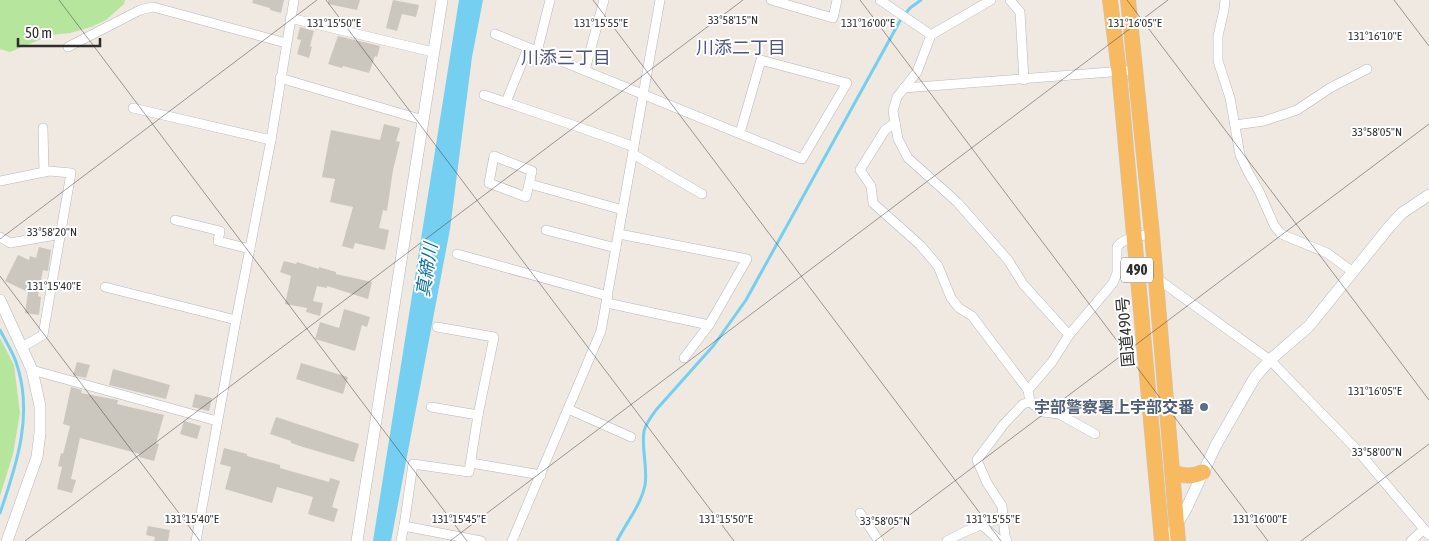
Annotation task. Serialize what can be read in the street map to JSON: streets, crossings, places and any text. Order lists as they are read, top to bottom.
{
  "streets": {
    "highway": ["490", "国道490号"]
  },
  "districts": ["川添二丁目", "川添三丁目"],
  "water": ["真締川"],
  "places": ["宇部警察署上宇部交番"],
  "scale_bar": "50 m",
  "coordinates": [
    "33°58'15\"N",
    "131°15'50\"E",
    "131°15'55\"E",
    "131°16'00\"E",
    "131°16'05\"E",
    "131°16'10\"E",
    "33°58'05\"N",
    "33°58'20\"N",
    "131°15'40\"E",
    "33°58'00\"N",
    "131°15'45\"E"
  ]
}
